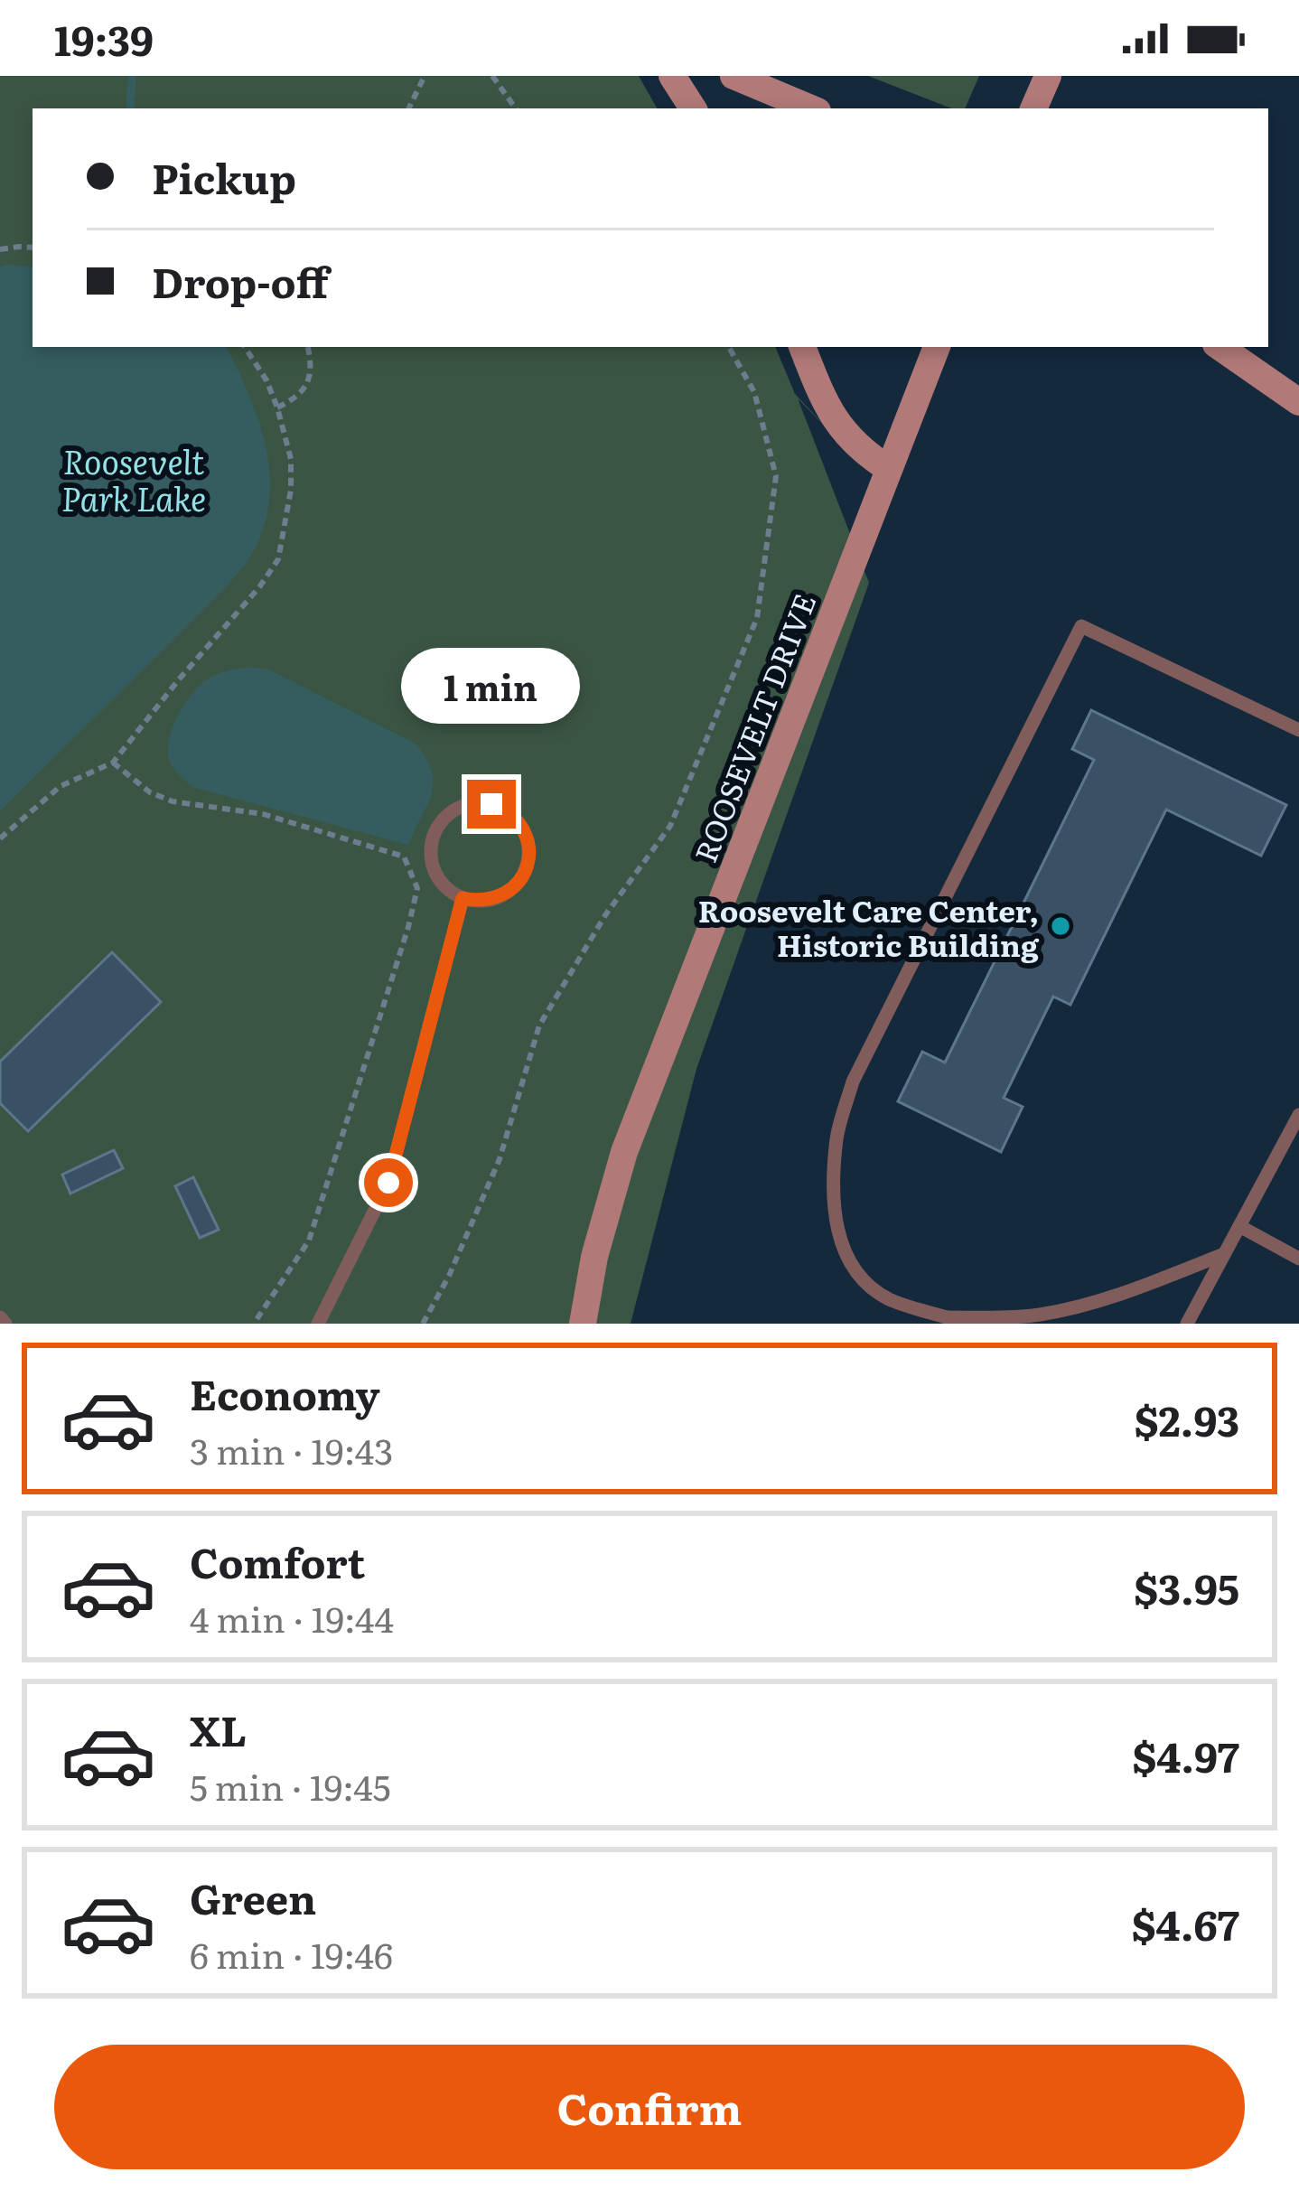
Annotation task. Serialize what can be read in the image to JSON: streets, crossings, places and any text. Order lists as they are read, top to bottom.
{
  "streets": {
    "street": ["ROOSEVELT DRIVE"]
  },
  "water": ["Roosevelt Park Lake"],
  "places": ["Roosevelt Care Center, Historic Building"],
  "page": {
    "status": "19:39",
    "banner": ["Pickup", "Drop-off"],
    "bubble": "1 min",
    "list": [
      {
        "name": "Economy",
        "note": "3 min · 19:43",
        "value": "$2.93"
      },
      {
        "name": "Comfort",
        "note": "4 min · 19:44",
        "value": "$3.95"
      },
      {
        "name": "XL",
        "note": "5 min · 19:45",
        "value": "$4.97"
      },
      {
        "name": "Green",
        "note": "6 min · 19:46",
        "value": "$4.67"
      }
    ],
    "buttons": "Confirm"
  }
}
